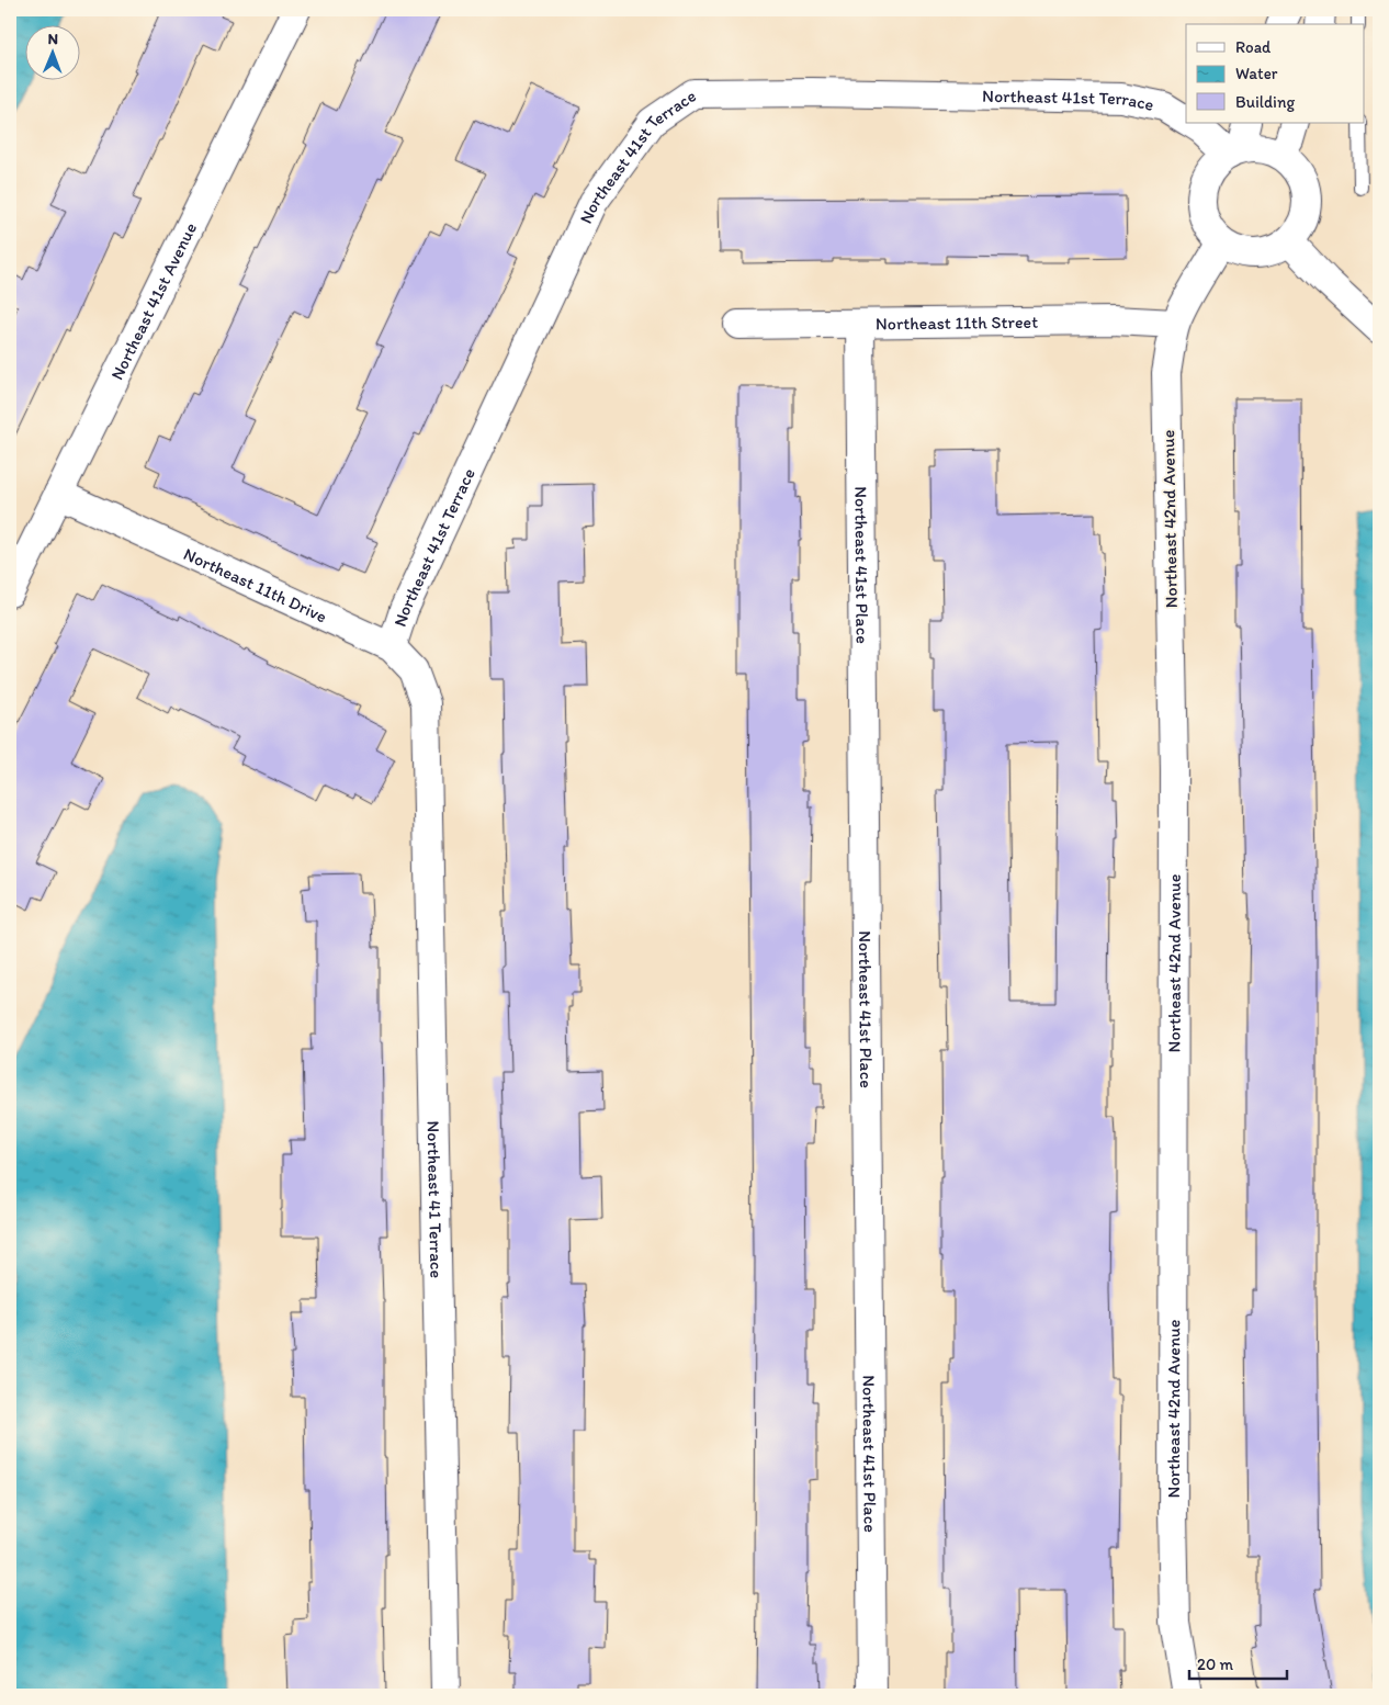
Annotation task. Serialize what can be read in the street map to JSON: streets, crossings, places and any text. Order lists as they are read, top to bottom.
{
  "streets": {
    "street": [
      "Northeast 41st Terrace",
      "Northeast 41st Avenue",
      "Northeast 11th Street",
      "Northeast 42nd Avenue",
      "Northeast 41st Place",
      "Northeast 11th Drive",
      "Northeast 41 Terrace"
    ]
  },
  "crossings": [
    ["Northeast 41st Terrace", "Northeast 42nd Avenue"],
    ["Northeast 41st Terrace", "Northeast 11th Drive"],
    ["Northeast 41st Avenue", "Northeast 11th Drive"],
    ["Northeast 11th Street", "Northeast 42nd Avenue"],
    ["Northeast 11th Street", "Northeast 41st Place"],
    ["Northeast 11th Drive", "Northeast 41 Terrace"]
  ],
  "legend": ["Road", "Water", "Building"],
  "scale_bar": "20 m",
  "north": "top"
}
